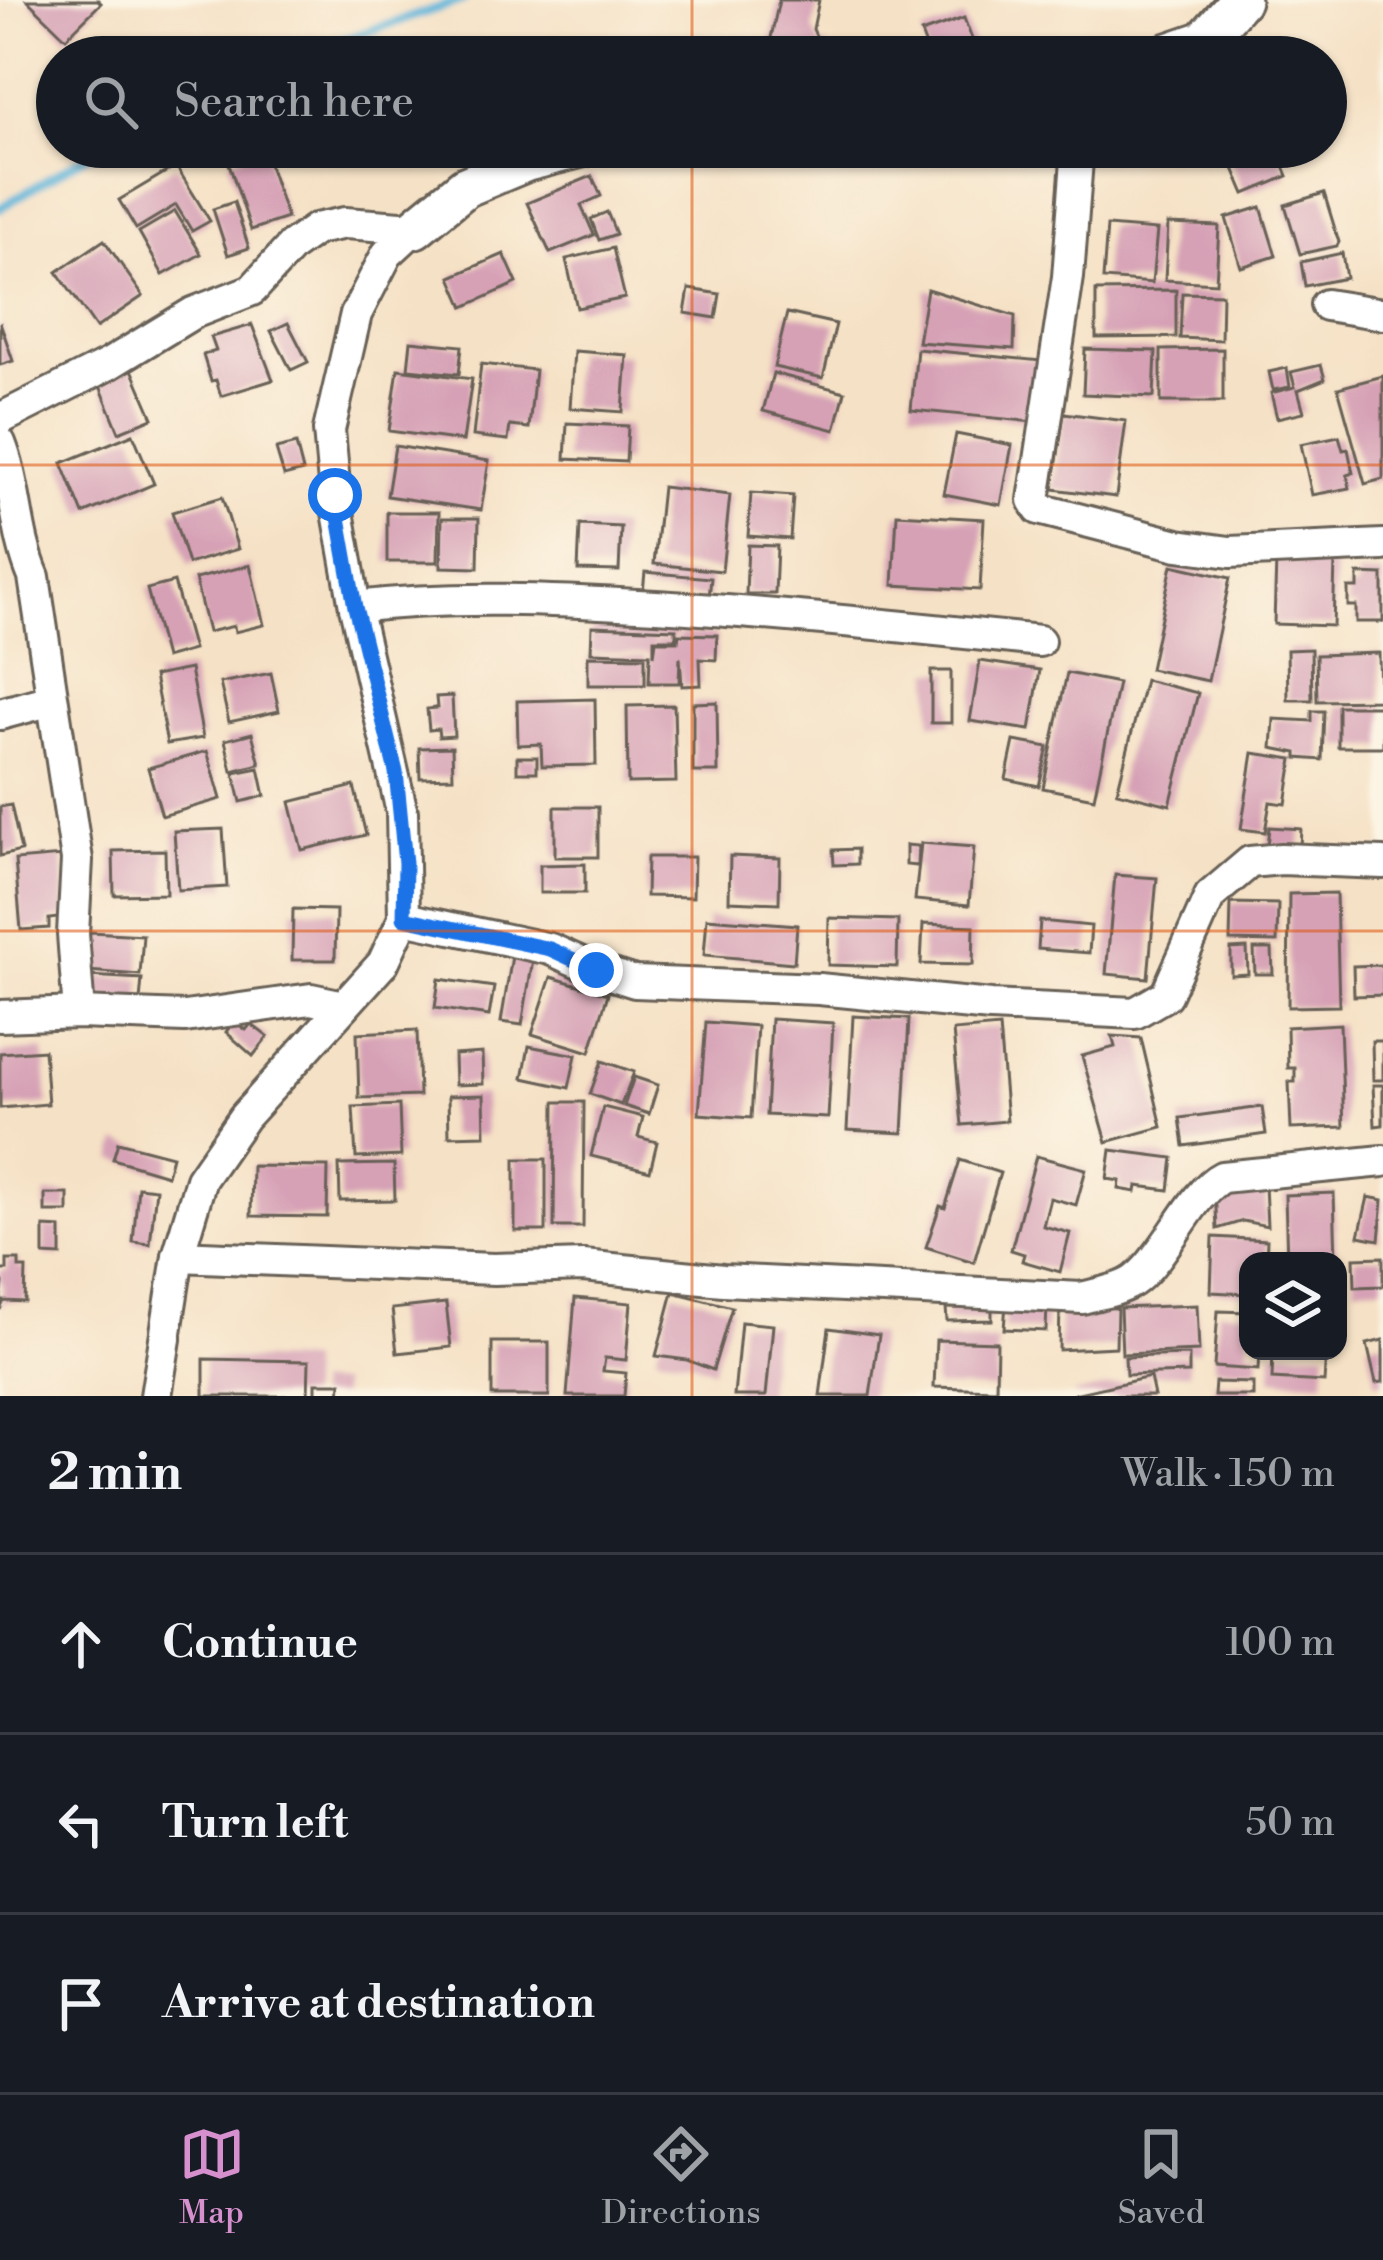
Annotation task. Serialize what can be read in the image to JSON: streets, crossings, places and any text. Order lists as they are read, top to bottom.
{
  "page": {
    "search": "Search here",
    "heading": ["2 min", "Walk · 150 m"],
    "list": [
      ["Continue", "100 m"],
      ["Turn left", "50 m"],
      "Arrive at destination"
    ],
    "nav": ["Map", "Directions", "Saved"]
  }
}
